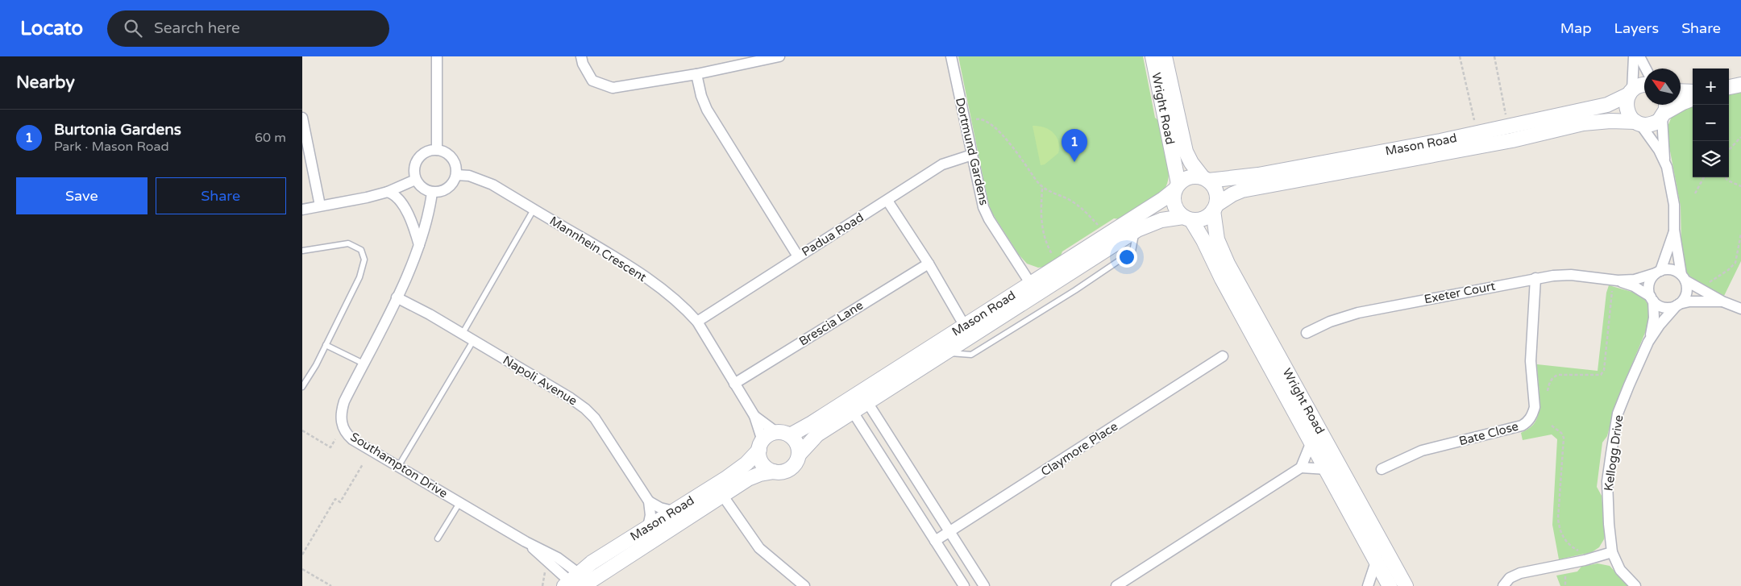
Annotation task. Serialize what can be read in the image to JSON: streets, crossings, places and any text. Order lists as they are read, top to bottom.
{
  "streets": {
    "street": [
      "Wright Road",
      "Mason Road",
      "Dortmund Gardens",
      "Padua Road",
      "Mannhein Crescent",
      "Exeter Court",
      "Brescia Lane",
      "Napoli Avenue",
      "Bate Close",
      "Claymore Place",
      "Kellogg Drive",
      "Southampton Drive"
    ]
  },
  "crossings": [
    ["Wright Road", "Mason Road"],
    ["Mason Road", "Dortmund Gardens"],
    ["Mason Road", "Mannhein Crescent"],
    ["Mason Road", "Southampton Drive"],
    ["Dortmund Gardens", "Padua Road"],
    ["Padua Road", "Mannhein Crescent"],
    ["Mannhein Crescent", "Brescia Lane"],
    ["Mannhein Crescent", "Southampton Drive"],
    ["Exeter Court", "Bate Close"],
    ["Exeter Court", "Kellogg Drive"],
    ["Napoli Avenue", "Southampton Drive"]
  ],
  "north": "top left",
  "page": {
    "header": "Locato",
    "search": "Search here",
    "nav": ["Map", "Layers", "Share"],
    "heading": "Nearby",
    "map_buttons": ["+", "−"],
    "list": [
      {
        "mark": "1",
        "name": "Burtonia Gardens",
        "note": "Park · Mason Road",
        "value": "60 m"
      }
    ],
    "pins": "1",
    "buttons": ["Save", "Share"]
  }
}
